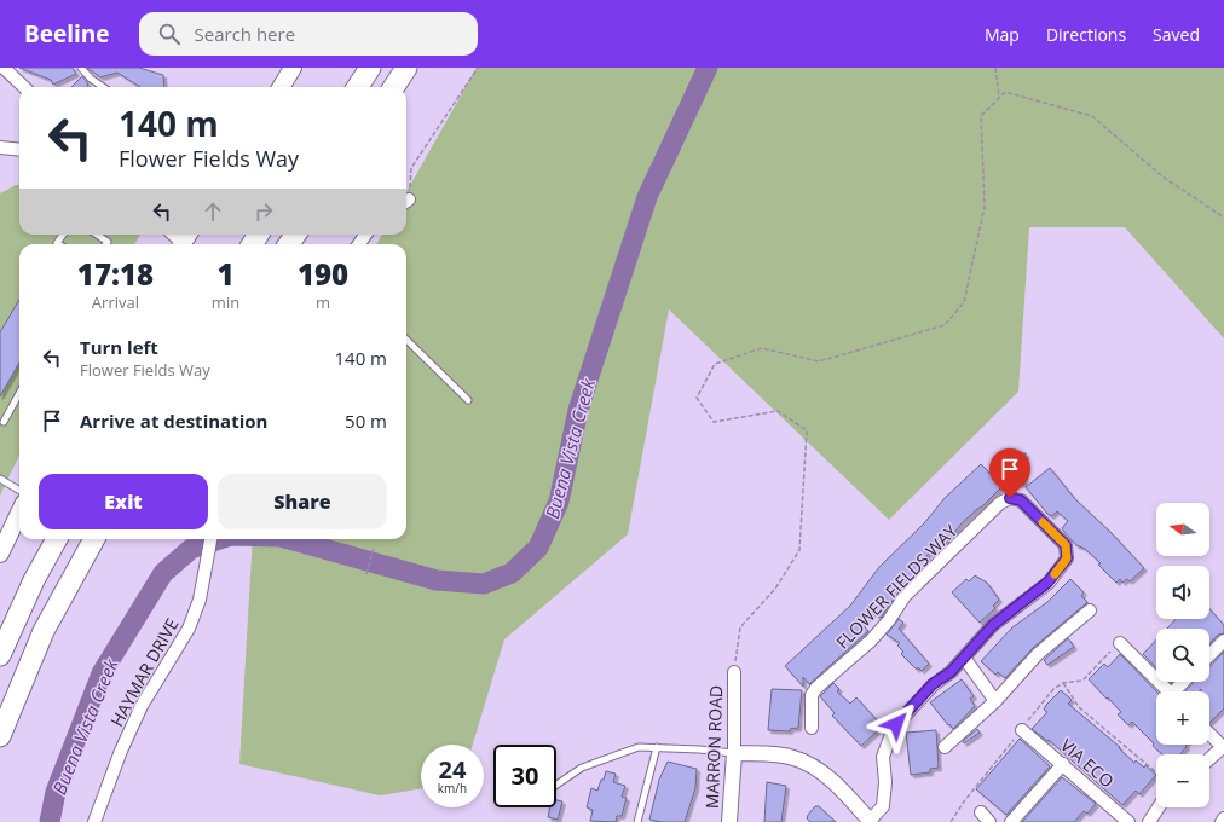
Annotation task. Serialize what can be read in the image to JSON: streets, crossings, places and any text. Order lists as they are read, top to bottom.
{
  "streets": {
    "street": [
      "FLOWER FIELDS WAY",
      "HAYMAR DRIVE",
      "MARRON ROAD",
      "VIA ECO"
    ]
  },
  "water": ["Buena Vista Creek"],
  "north": "left",
  "page": {
    "header": "Beeline",
    "search": "Search here",
    "nav": ["Map", "Directions", "Saved"],
    "turn": ["140 m", "Flower Fields Way"],
    "eta": [
      "17:18",
      "Arrival",
      "1",
      "min",
      "190",
      "m"
    ],
    "list": [
      {
        "name": "Turn left",
        "note": "Flower Fields Way",
        "value": "140 m"
      },
      {
        "name": "Arrive at destination",
        "value": "50 m"
      }
    ],
    "buttons": ["Exit", "Share"],
    "map_buttons": ["+", "−"],
    "speed": "24 km/h",
    "limit": "30"
  }
}
